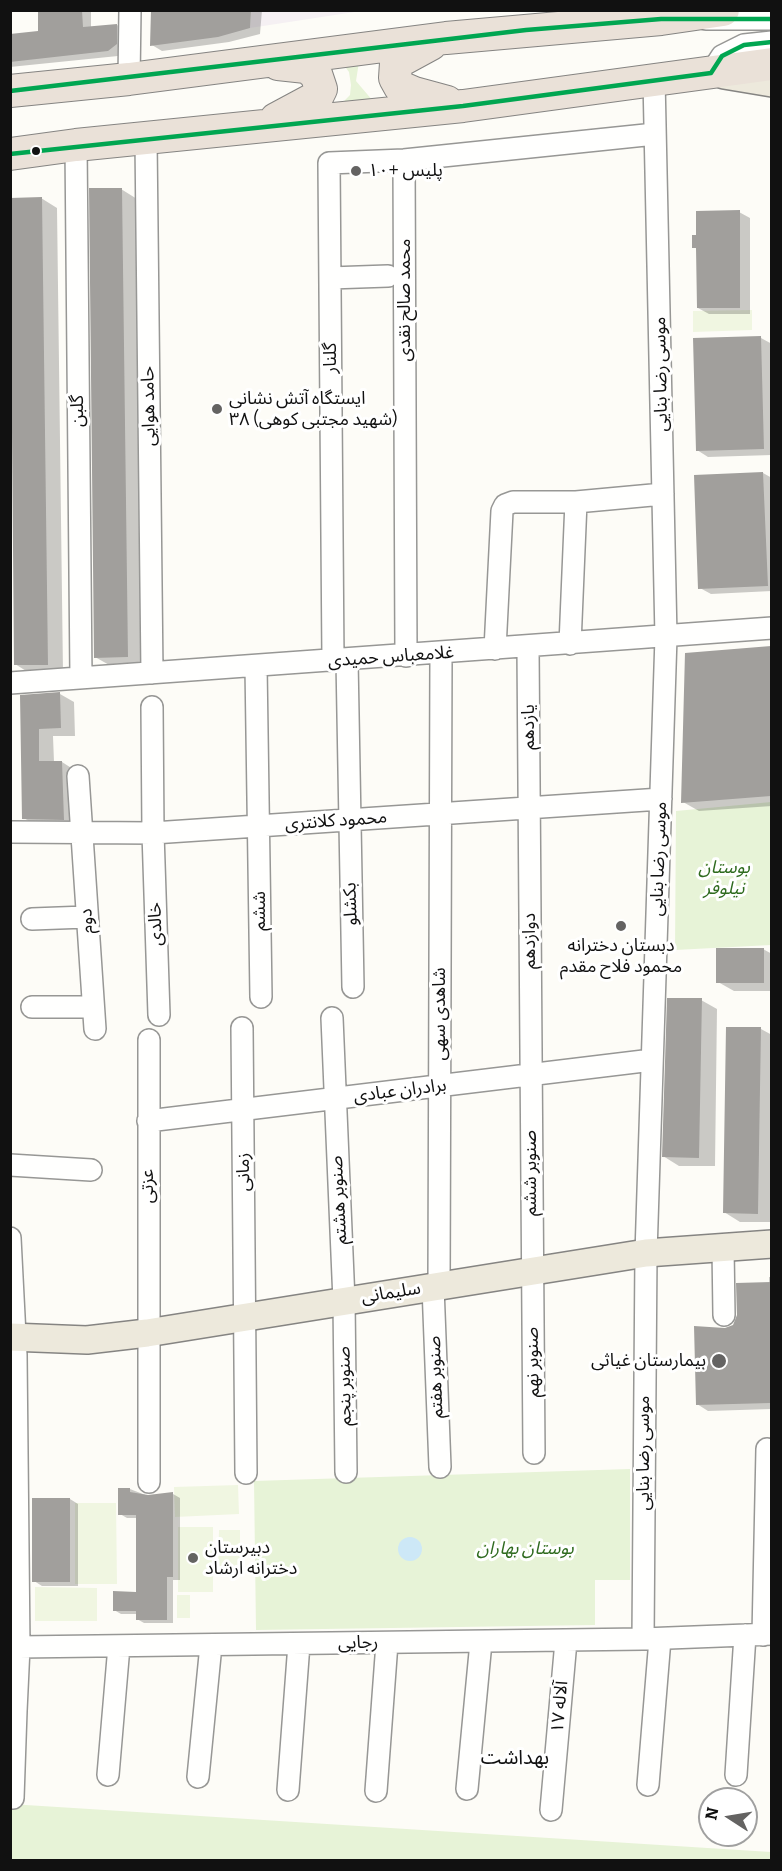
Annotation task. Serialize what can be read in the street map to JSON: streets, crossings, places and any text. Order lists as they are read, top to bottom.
{
  "streets": {
    "main road": ["سلیمانی"],
    "street": [
      "محمد صالح نقدی",
      "گلنار",
      "موسی رضا بنایی",
      "حامد هوایی",
      "گلبن",
      "غلامعباس حمیدی",
      "یازدهم",
      "محمود کلانتری",
      "بکشلو",
      "ششم",
      "دوم",
      "خالدی",
      "دوازدهم",
      "شاهدی سهی",
      "برادران عبادی",
      "زمانی",
      "صنوبر ششم",
      "عزتی",
      "صنوبر هشتم",
      "صنوبر نهم",
      "صنوبر هفتم",
      "صنوبر پنجم",
      "رجایی",
      "آلاله ۱۷"
    ]
  },
  "crossings": [
    ["محمد صالح نقدی", "گلنار"],
    ["محمد صالح نقدی", "غلامعباس حمیدی"],
    ["گلنار", "غلامعباس حمیدی"],
    ["گلنار", "محمود کلانتری"],
    ["گلنار", "بکشلو"],
    ["موسی رضا بنایی", "غلامعباس حمیدی"],
    ["موسی رضا بنایی", "محمود کلانتری"],
    ["موسی رضا بنایی", "برادران عبادی"],
    ["موسی رضا بنایی", "سلیمانی"],
    ["موسی رضا بنایی", "رجایی"],
    ["حامد هوایی", "غلامعباس حمیدی"],
    ["گلبن", "غلامعباس حمیدی"],
    ["غلامعباس حمیدی", "یازدهم"],
    ["غلامعباس حمیدی", "ششم"],
    ["غلامعباس حمیدی", "شاهدی سهی"],
    ["یازدهم", "محمود کلانتری"],
    ["یازدهم", "دوازدهم"],
    ["محمود کلانتری", "بکشلو"],
    ["محمود کلانتری", "ششم"],
    ["محمود کلانتری", "دوم"],
    ["محمود کلانتری", "خالدی"],
    ["محمود کلانتری", "دوازدهم"],
    ["محمود کلانتری", "شاهدی سهی"],
    ["دوازدهم", "برادران عبادی"],
    ["دوازدهم", "صنوبر ششم"],
    ["شاهدی سهی", "برادران عبادی"],
    ["شاهدی سهی", "سلیمانی"],
    ["شاهدی سهی", "صنوبر هفتم"],
    ["برادران عبادی", "زمانی"],
    ["برادران عبادی", "صنوبر ششم"],
    ["برادران عبادی", "عزتی"],
    ["برادران عبادی", "صنوبر هشتم"],
    ["زمانی", "سلیمانی"],
    ["صنوبر ششم", "سلیمانی"],
    ["صنوبر ششم", "صنوبر نهم"],
    ["عزتی", "سلیمانی"],
    ["صنوبر هشتم", "سلیمانی"],
    ["صنوبر هشتم", "صنوبر پنجم"],
    ["سلیمانی", "صنوبر نهم"],
    ["سلیمانی", "صنوبر هفتم"],
    ["سلیمانی", "صنوبر پنجم"],
    ["رجایی", "آلاله ۱۷"]
  ],
  "districts": ["بهداشت"],
  "parks": ["بوستان نیلوفر", "بوستان بهاران"],
  "places": [
    "پلیس +۱۰",
    "ایستگاه آتش نشانی ۳۸ (شهید مجتبی کوهی)",
    "دبستان دخترانه محمود فلاح مقدم",
    "بیمارستان غیاثی",
    "دبیرستان دخترانه ارشاد"
  ],
  "north": "left"
}
